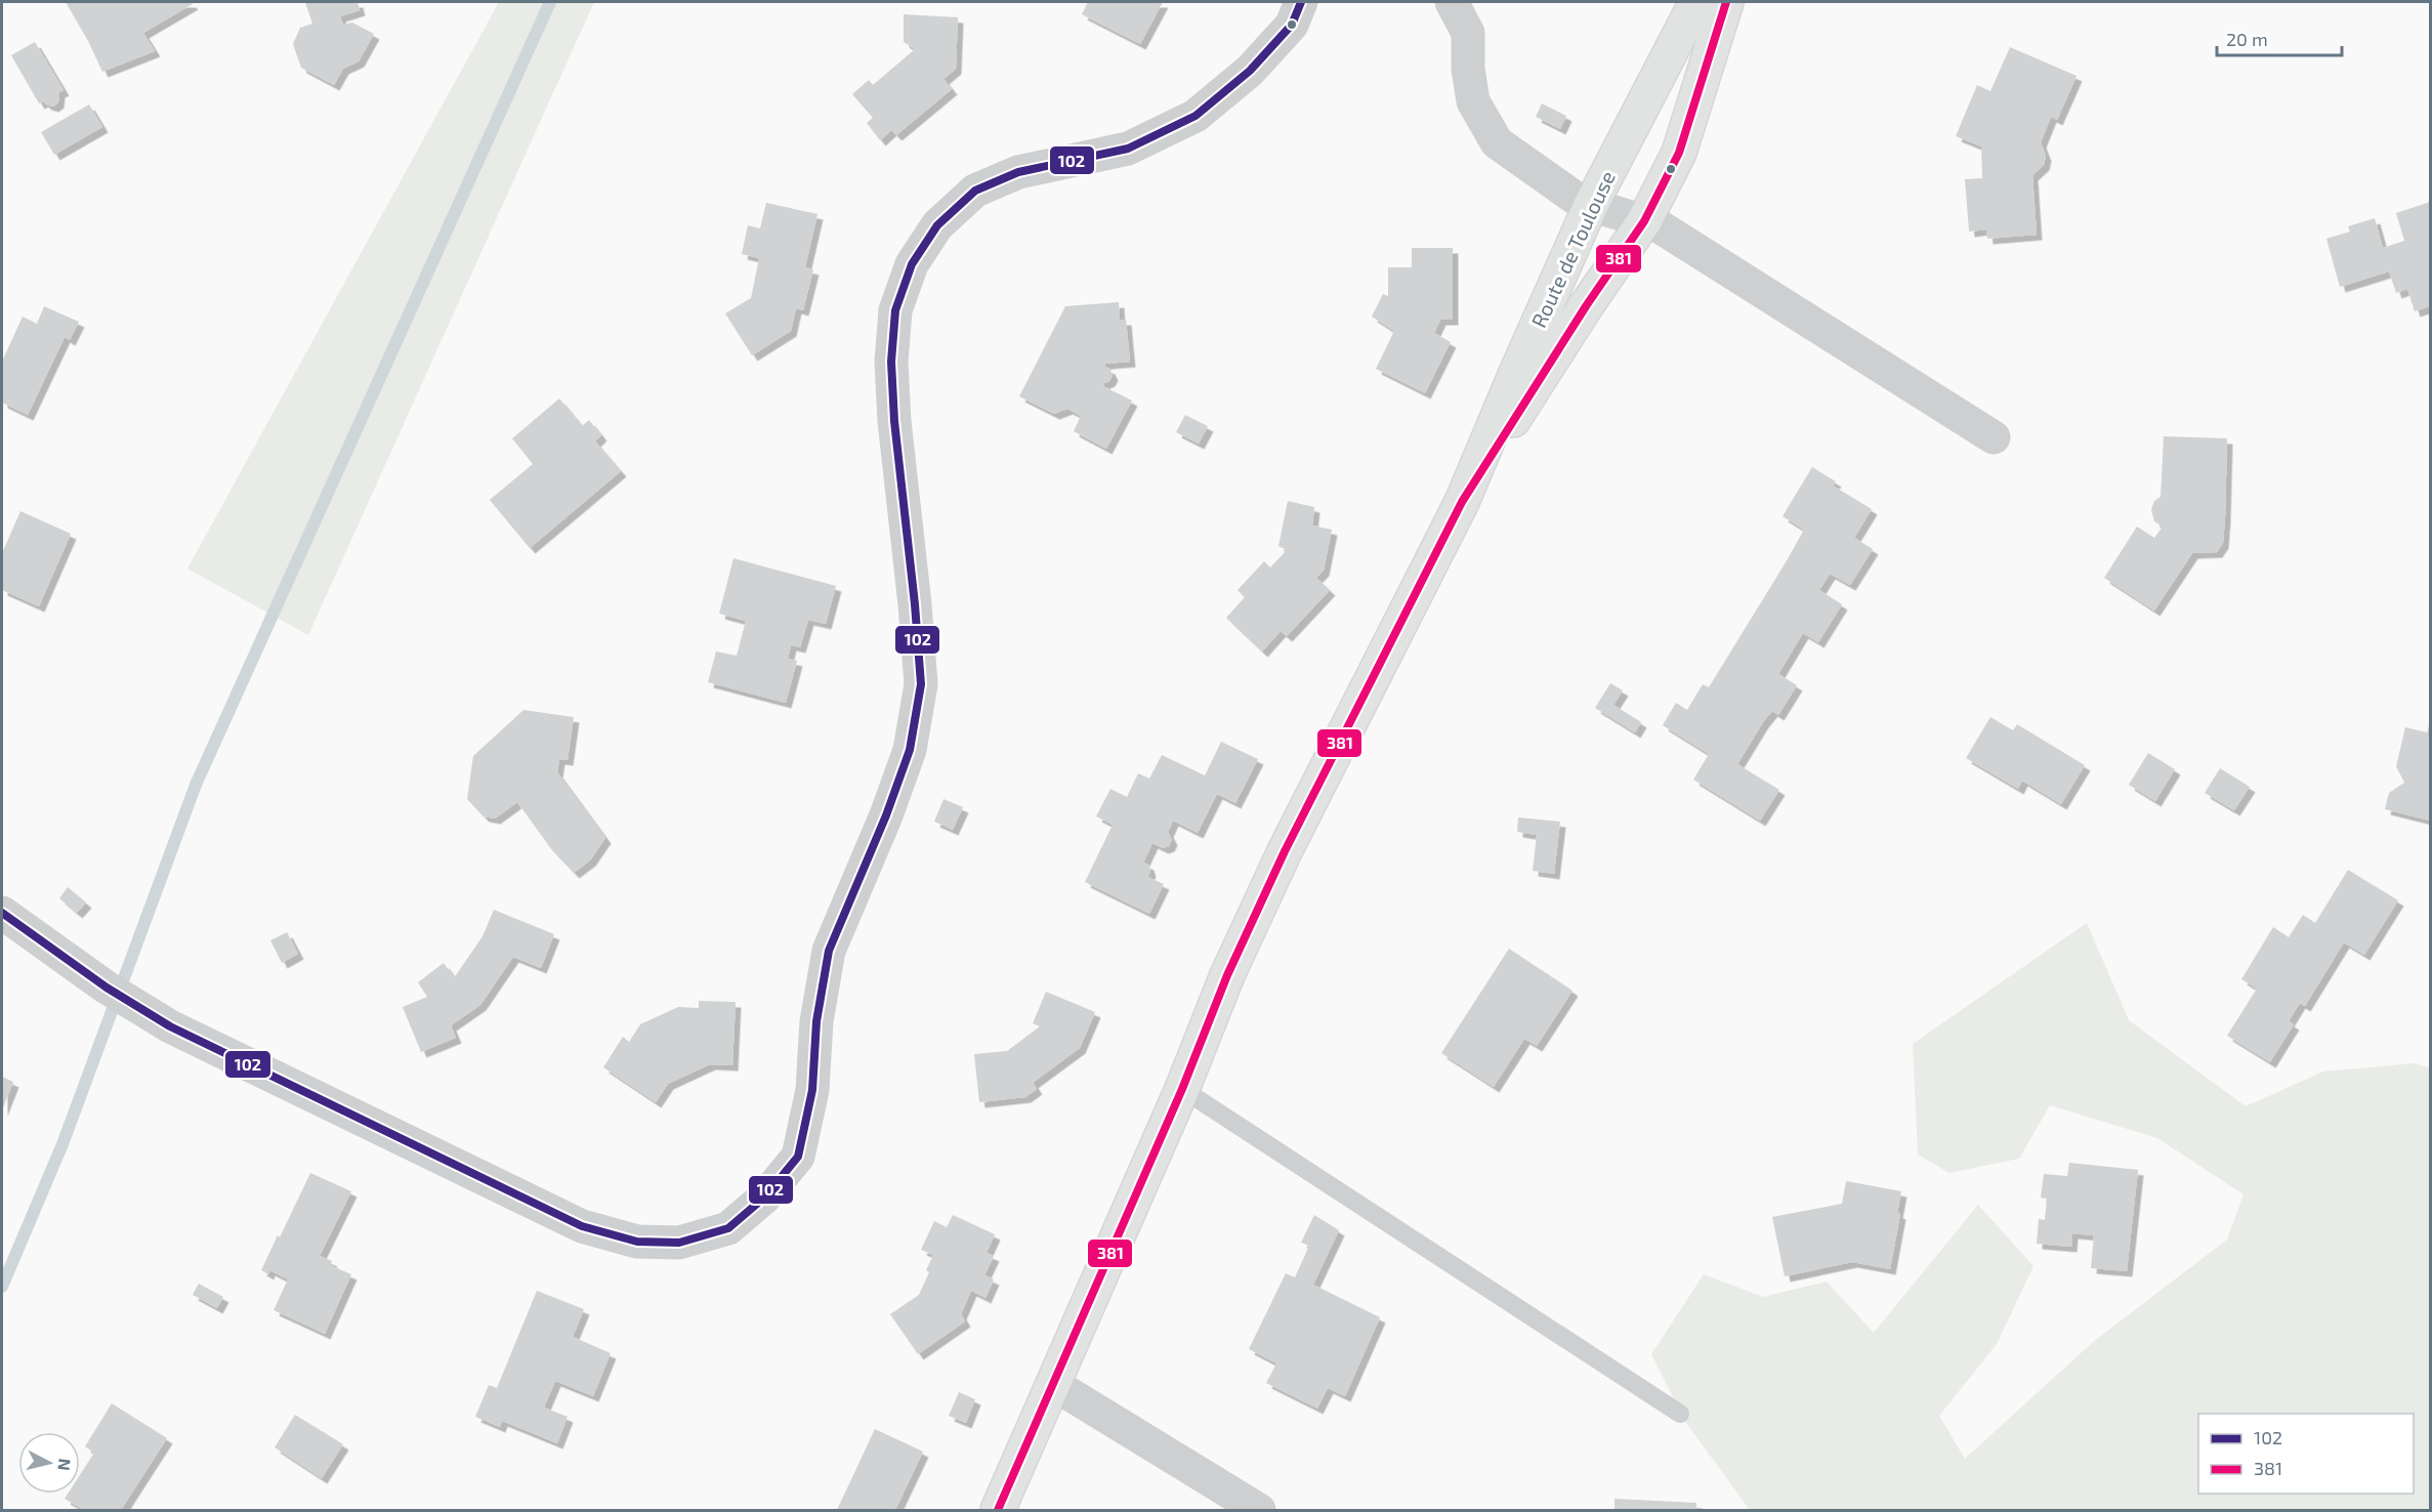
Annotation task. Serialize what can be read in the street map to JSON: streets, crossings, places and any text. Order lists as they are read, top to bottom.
{
  "streets": {
    "street": ["Route de Toulouse"]
  },
  "lines": ["transit line 102", "transit line 381"],
  "legend": ["102", "381"],
  "scale_bar": "20 m",
  "north": "right"
}
